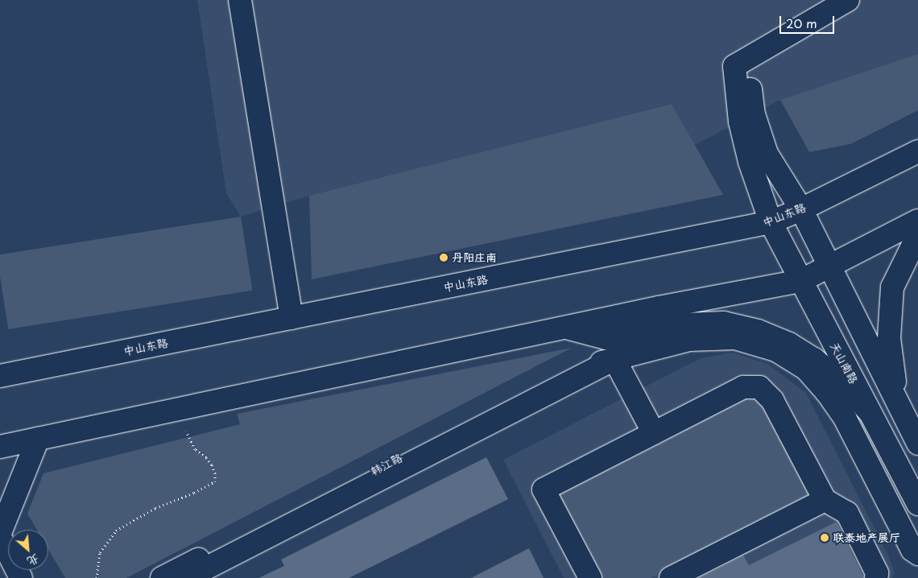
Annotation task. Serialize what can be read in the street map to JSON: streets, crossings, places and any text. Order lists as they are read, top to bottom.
{
  "streets": {
    "main road": ["中山东路", "天山南路", "韩江路"]
  },
  "crossings": [
    ["中山东路", "天山南路"]
  ],
  "places": ["丹阳庄南", "联泰地产展厅"],
  "scale_bar": "20 m",
  "north": "bottom right"
}
